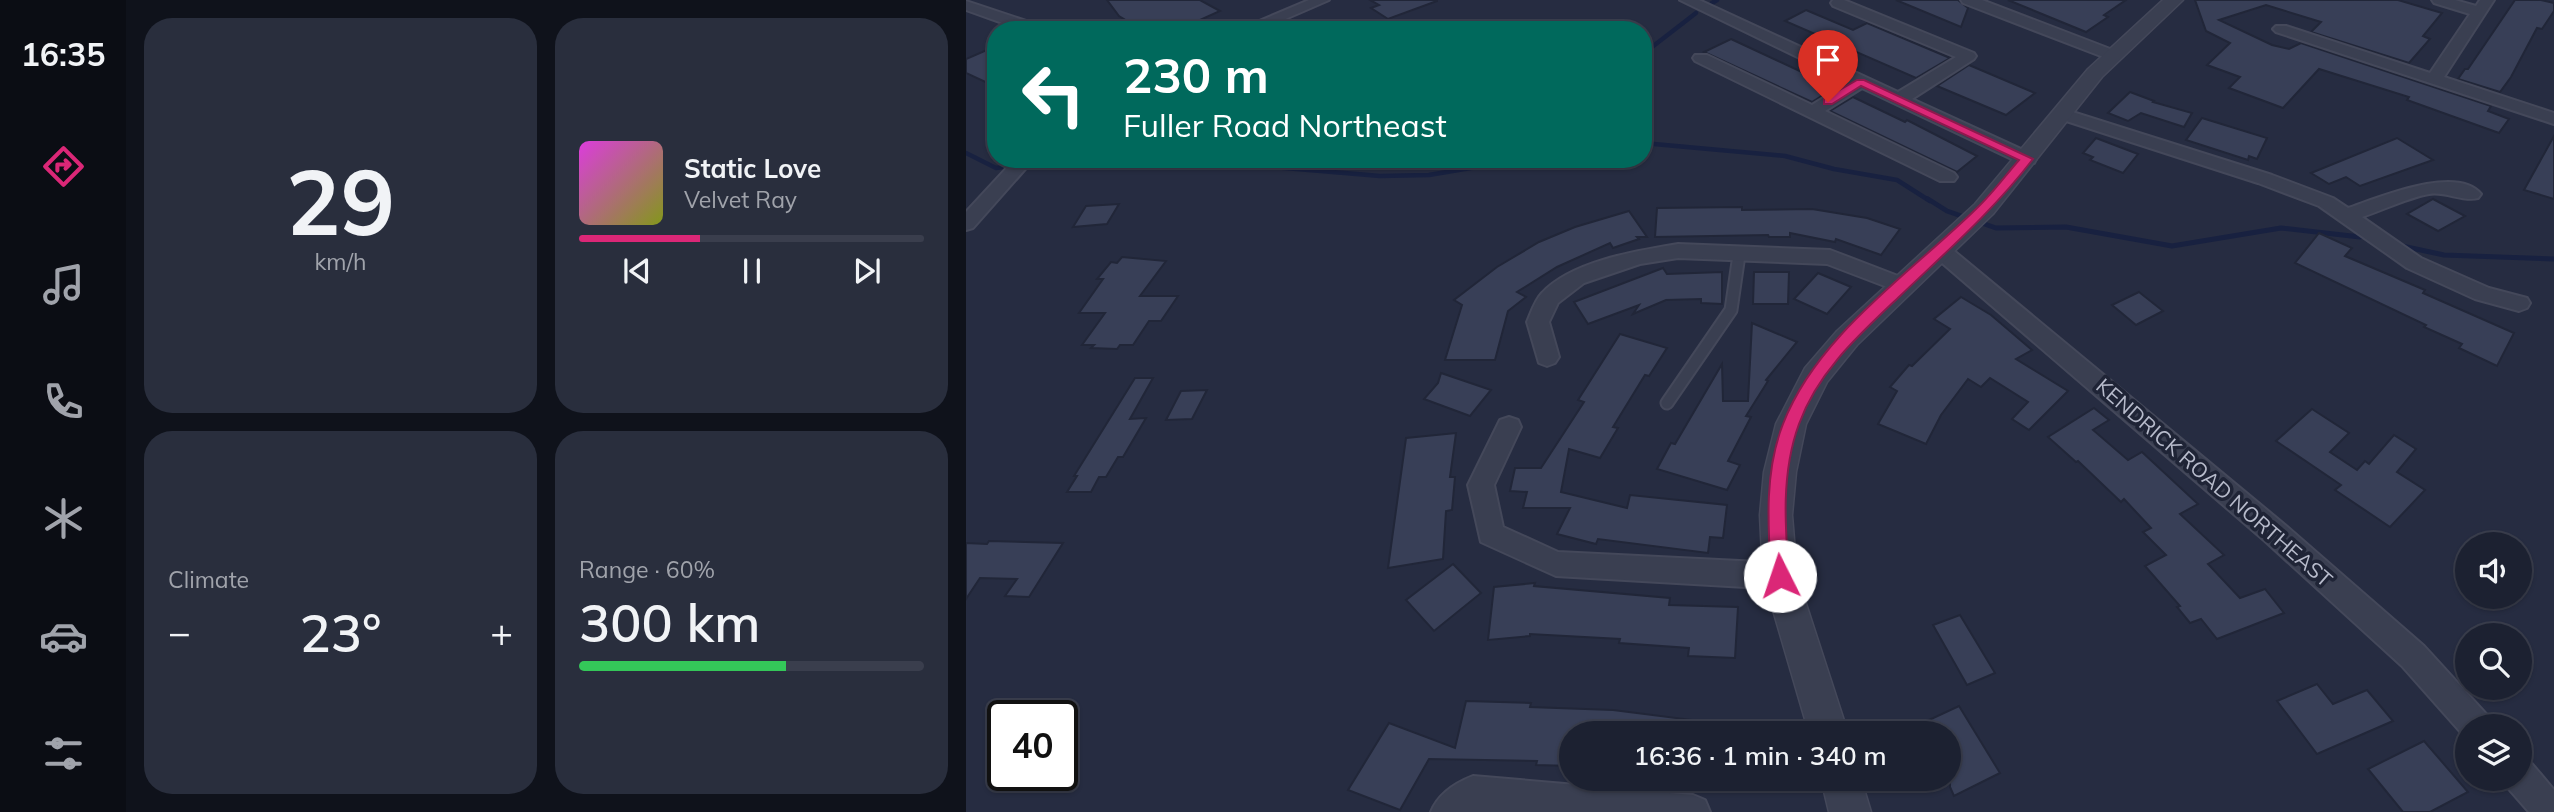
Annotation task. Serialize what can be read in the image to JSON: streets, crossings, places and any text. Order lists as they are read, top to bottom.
{
  "streets": {
    "street": ["KENDRICK ROAD NORTHEAST"]
  },
  "page": {
    "tabs": "16:35",
    "tile": [
      ["29", "km/h"],
      "Climate",
      ["Range · 60%", "300 km"]
    ],
    "turn": ["230 m", "Fuller Road Northeast"],
    "song": ["Static Love", "Velvet Ray"],
    "heat": ["−", "23°", "+"],
    "limit": "40",
    "trip": "16:36 · 1 min · 340 m"
  }
}
